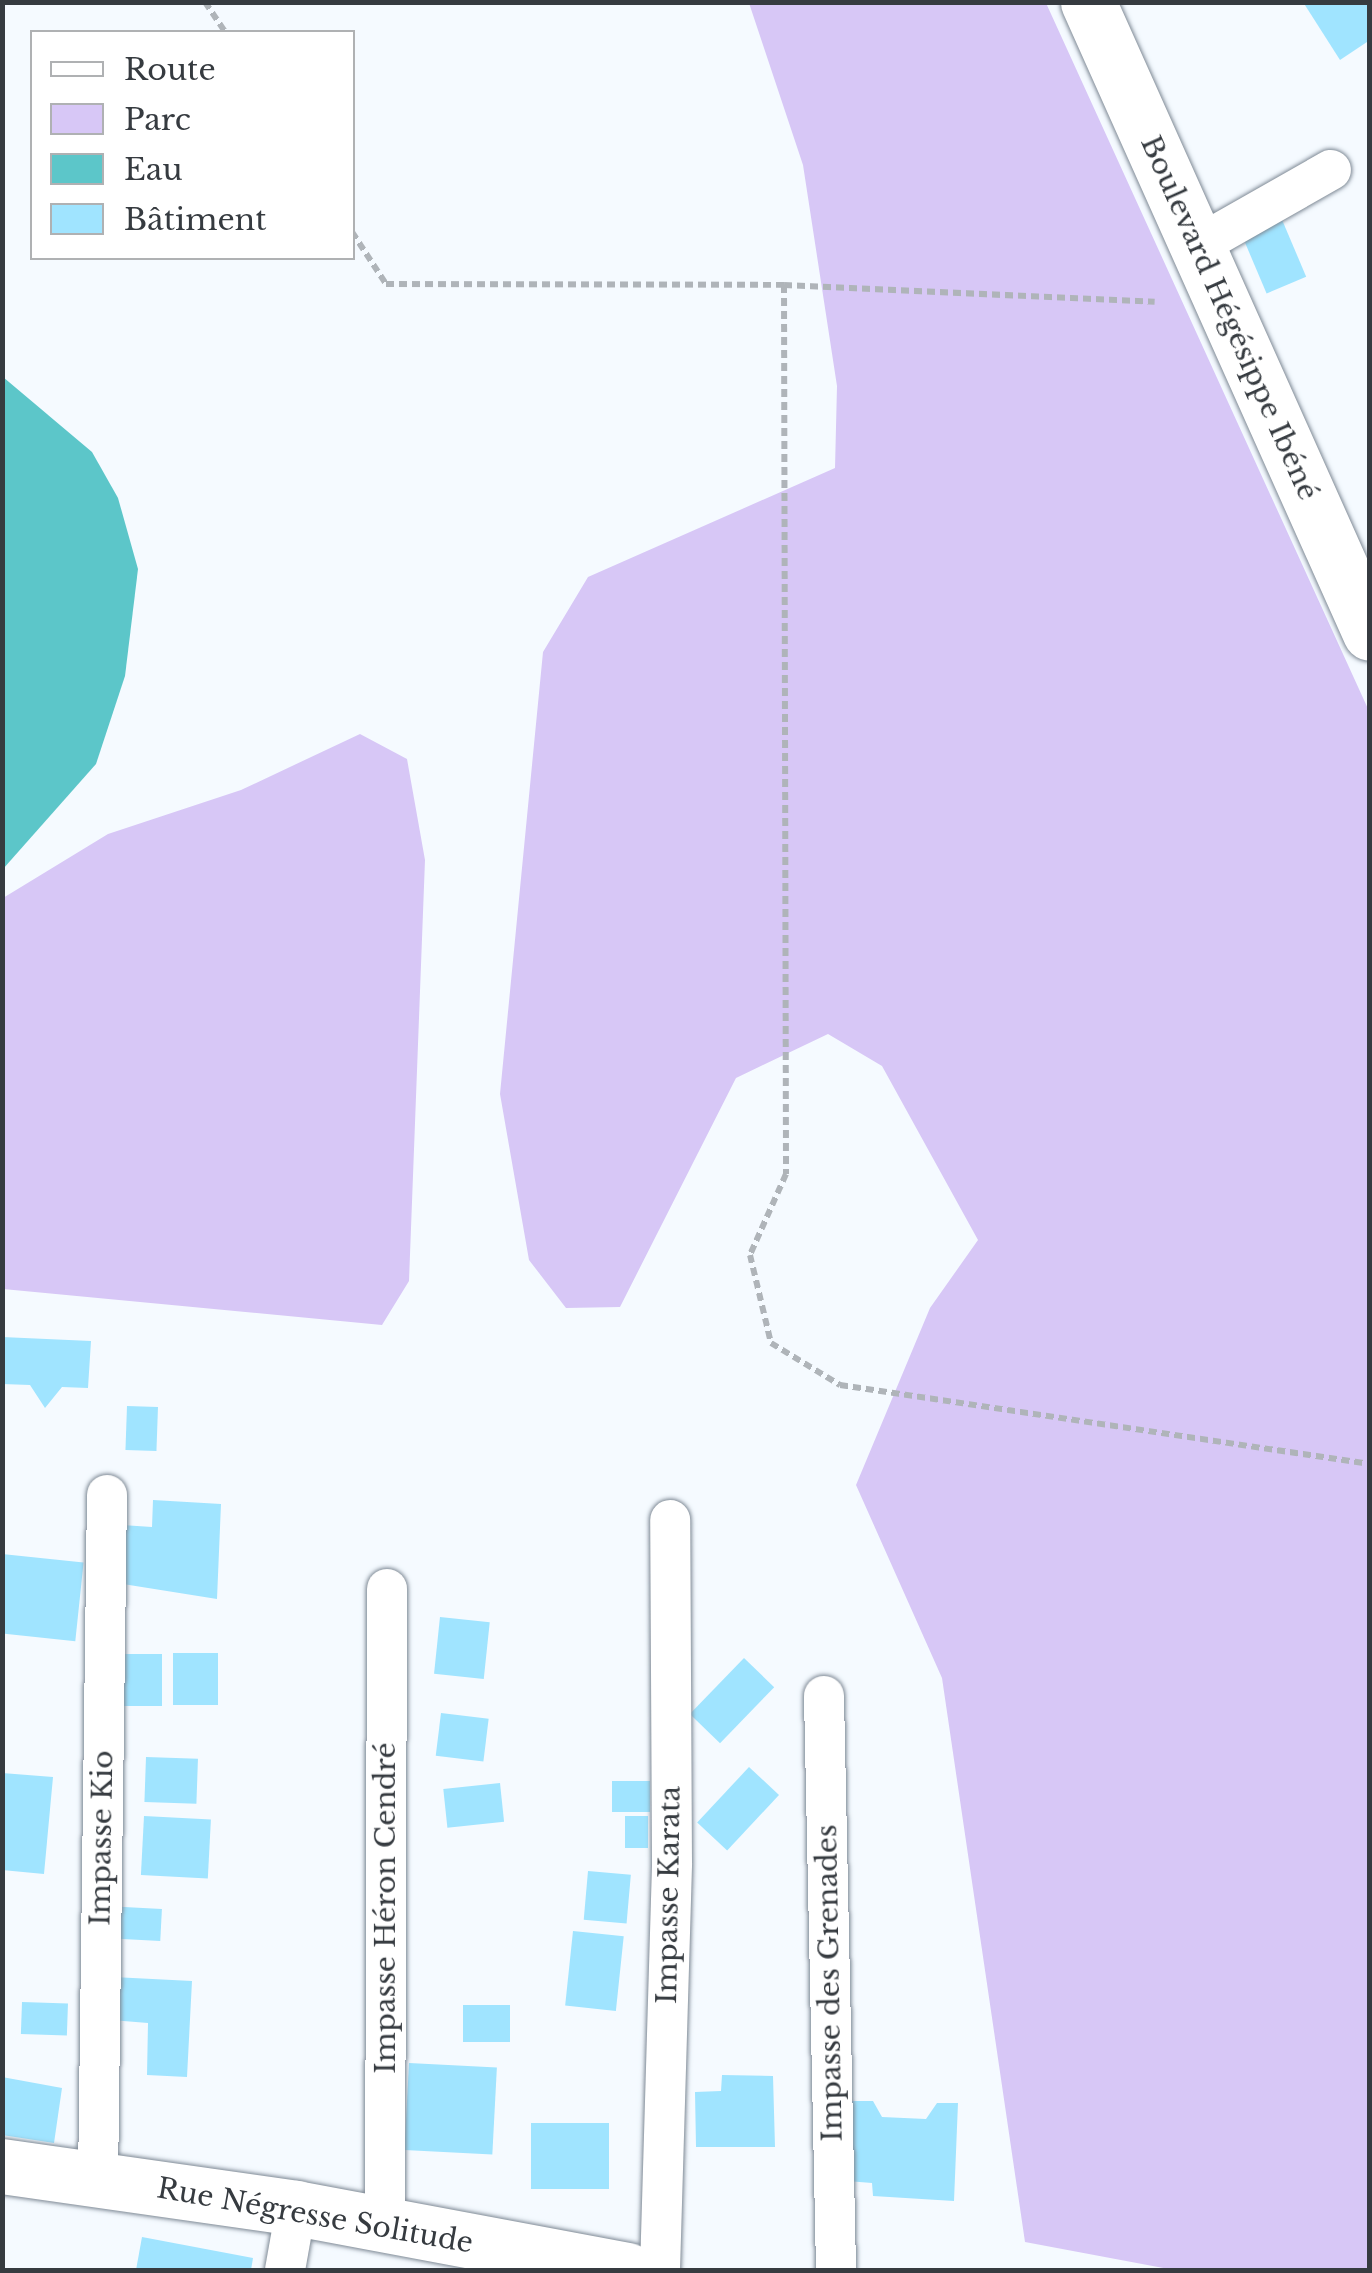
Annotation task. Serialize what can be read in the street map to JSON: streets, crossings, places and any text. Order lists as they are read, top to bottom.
{
  "streets": {
    "main road": ["Boulevard Hégésippe Ibéné", "Rue Négresse Solitude"],
    "street": [
      "Impasse Kio",
      "Impasse Karata",
      "Impasse Héron Cendré",
      "Impasse des Grenades"
    ]
  },
  "crossings": [
    ["Impasse Kio", "Rue Négresse Solitude"],
    ["Impasse Héron Cendré", "Rue Négresse Solitude"]
  ],
  "legend": [
    "Route",
    "Parc",
    "Eau",
    "Bâtiment"
  ]
}
